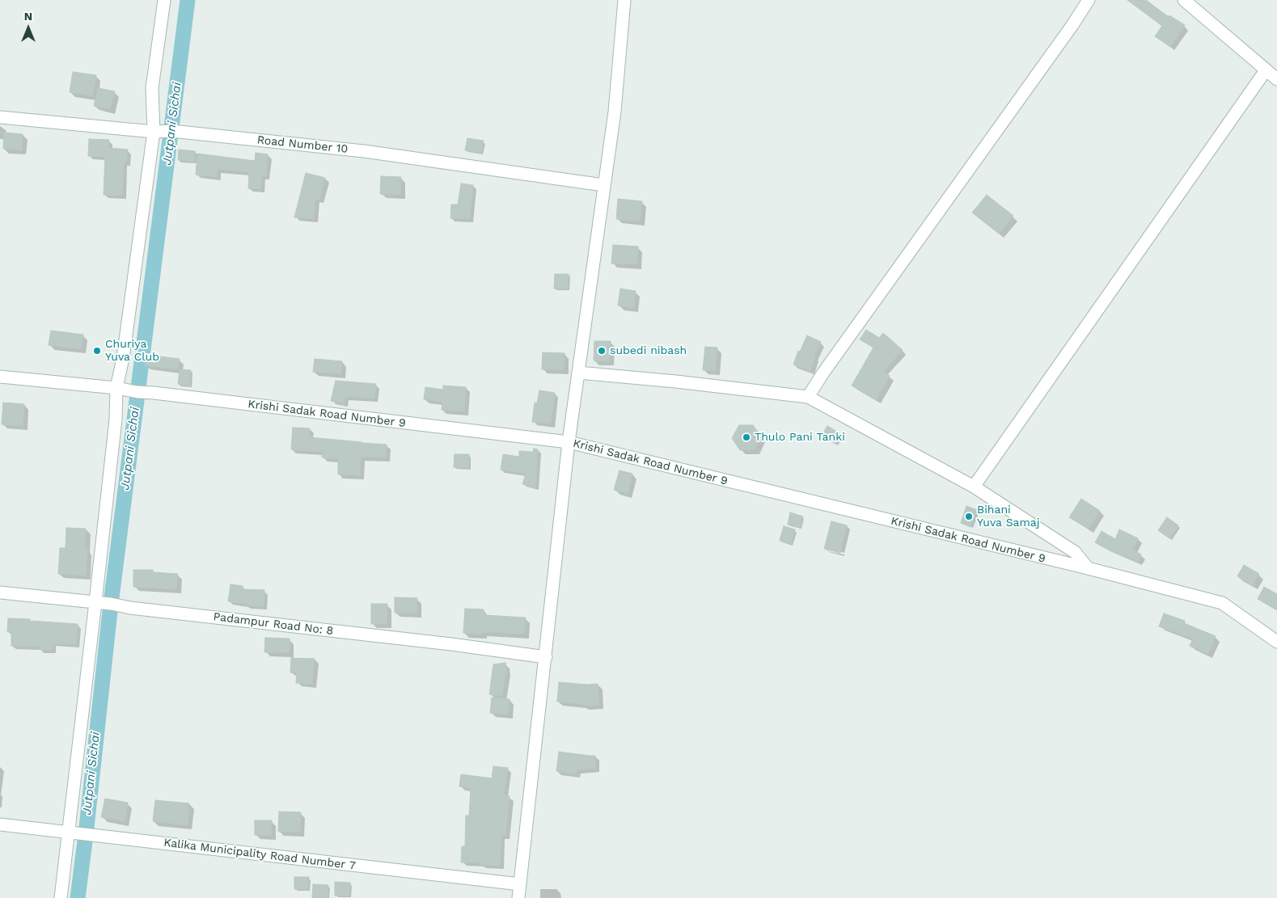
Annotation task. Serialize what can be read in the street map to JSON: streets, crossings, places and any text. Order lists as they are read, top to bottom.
{
  "streets": {
    "street": [
      "Road Number 10",
      "Krishi Sadak Road Number 9",
      "Padampur Road No: 8",
      "Kalika Municipality Road Number 7"
    ]
  },
  "water": ["Jutpani Sichai"],
  "places": [
    "Churiya Yuva Club",
    "subedi nibash",
    "Thulo Pani Tanki",
    "Bihani Yuva Samaj"
  ],
  "north": "top"
}
